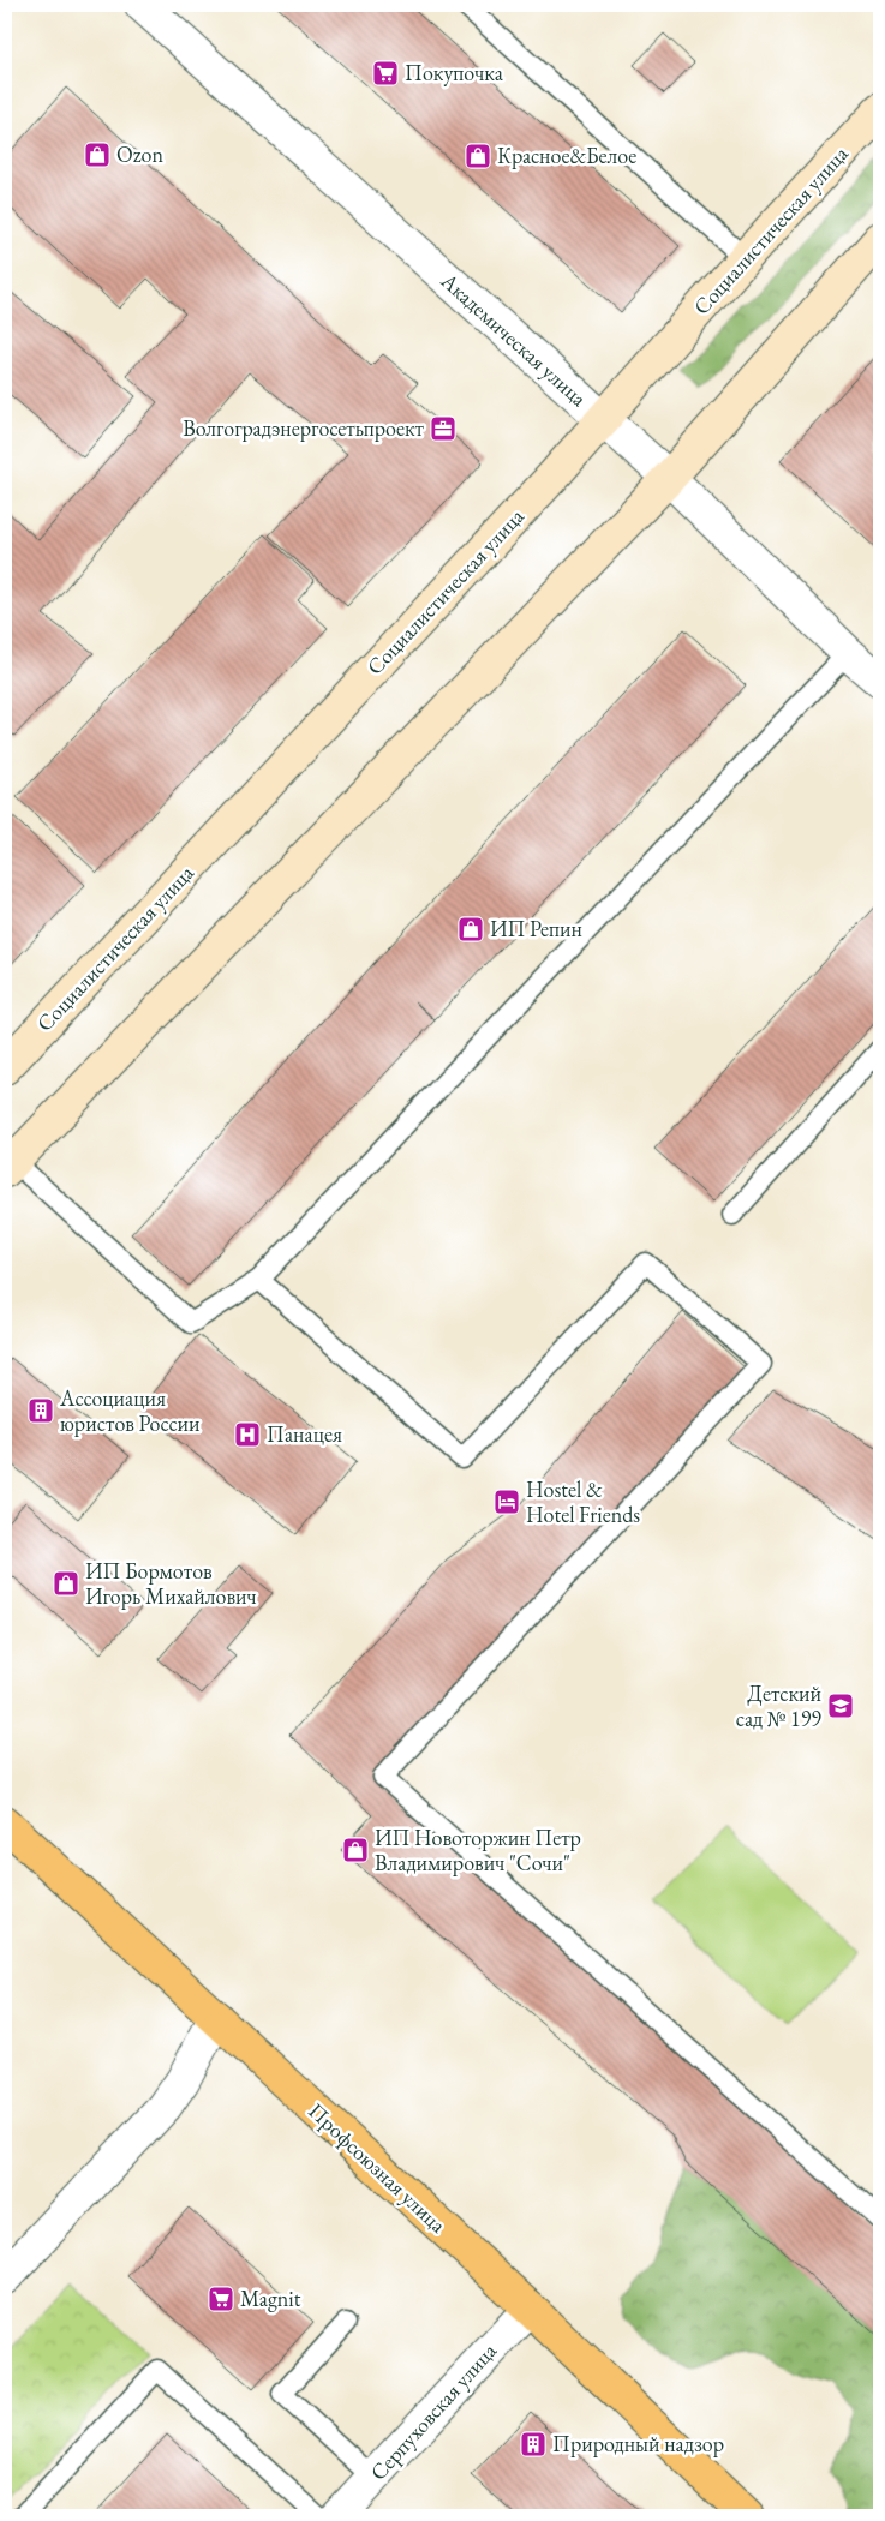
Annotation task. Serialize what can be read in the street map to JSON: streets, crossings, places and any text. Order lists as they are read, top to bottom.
{
  "streets": {
    "main road": ["Профсоюзная улица"],
    "street": ["Социалистическая улица", "Академическая улица", "Серпуховская улица"]
  },
  "crossings": [
    ["Социалистическая улица", "Академическая улица"],
    ["Профсоюзная улица", "Серпуховская улица"]
  ],
  "places": {
    "supermarket": ["Покупочка", "Magnit"],
    "shop": [
      "Ozon",
      "Красное&Белое",
      "ИП Репин",
      "ИП Бормотов Игорь Михайлович",
      "ИП Новоторжин Петр Владимирович \"Сочи\""
    ],
    "office": ["Волгоградэнергосетьпроект"],
    "building": ["Ассоциация юристов России", "Природный надзор"],
    "hospital": ["Панацея"],
    "hotel": ["Hostel & Hotel Friends"],
    "school or university": ["Детский сад № 199"]
  }
}
